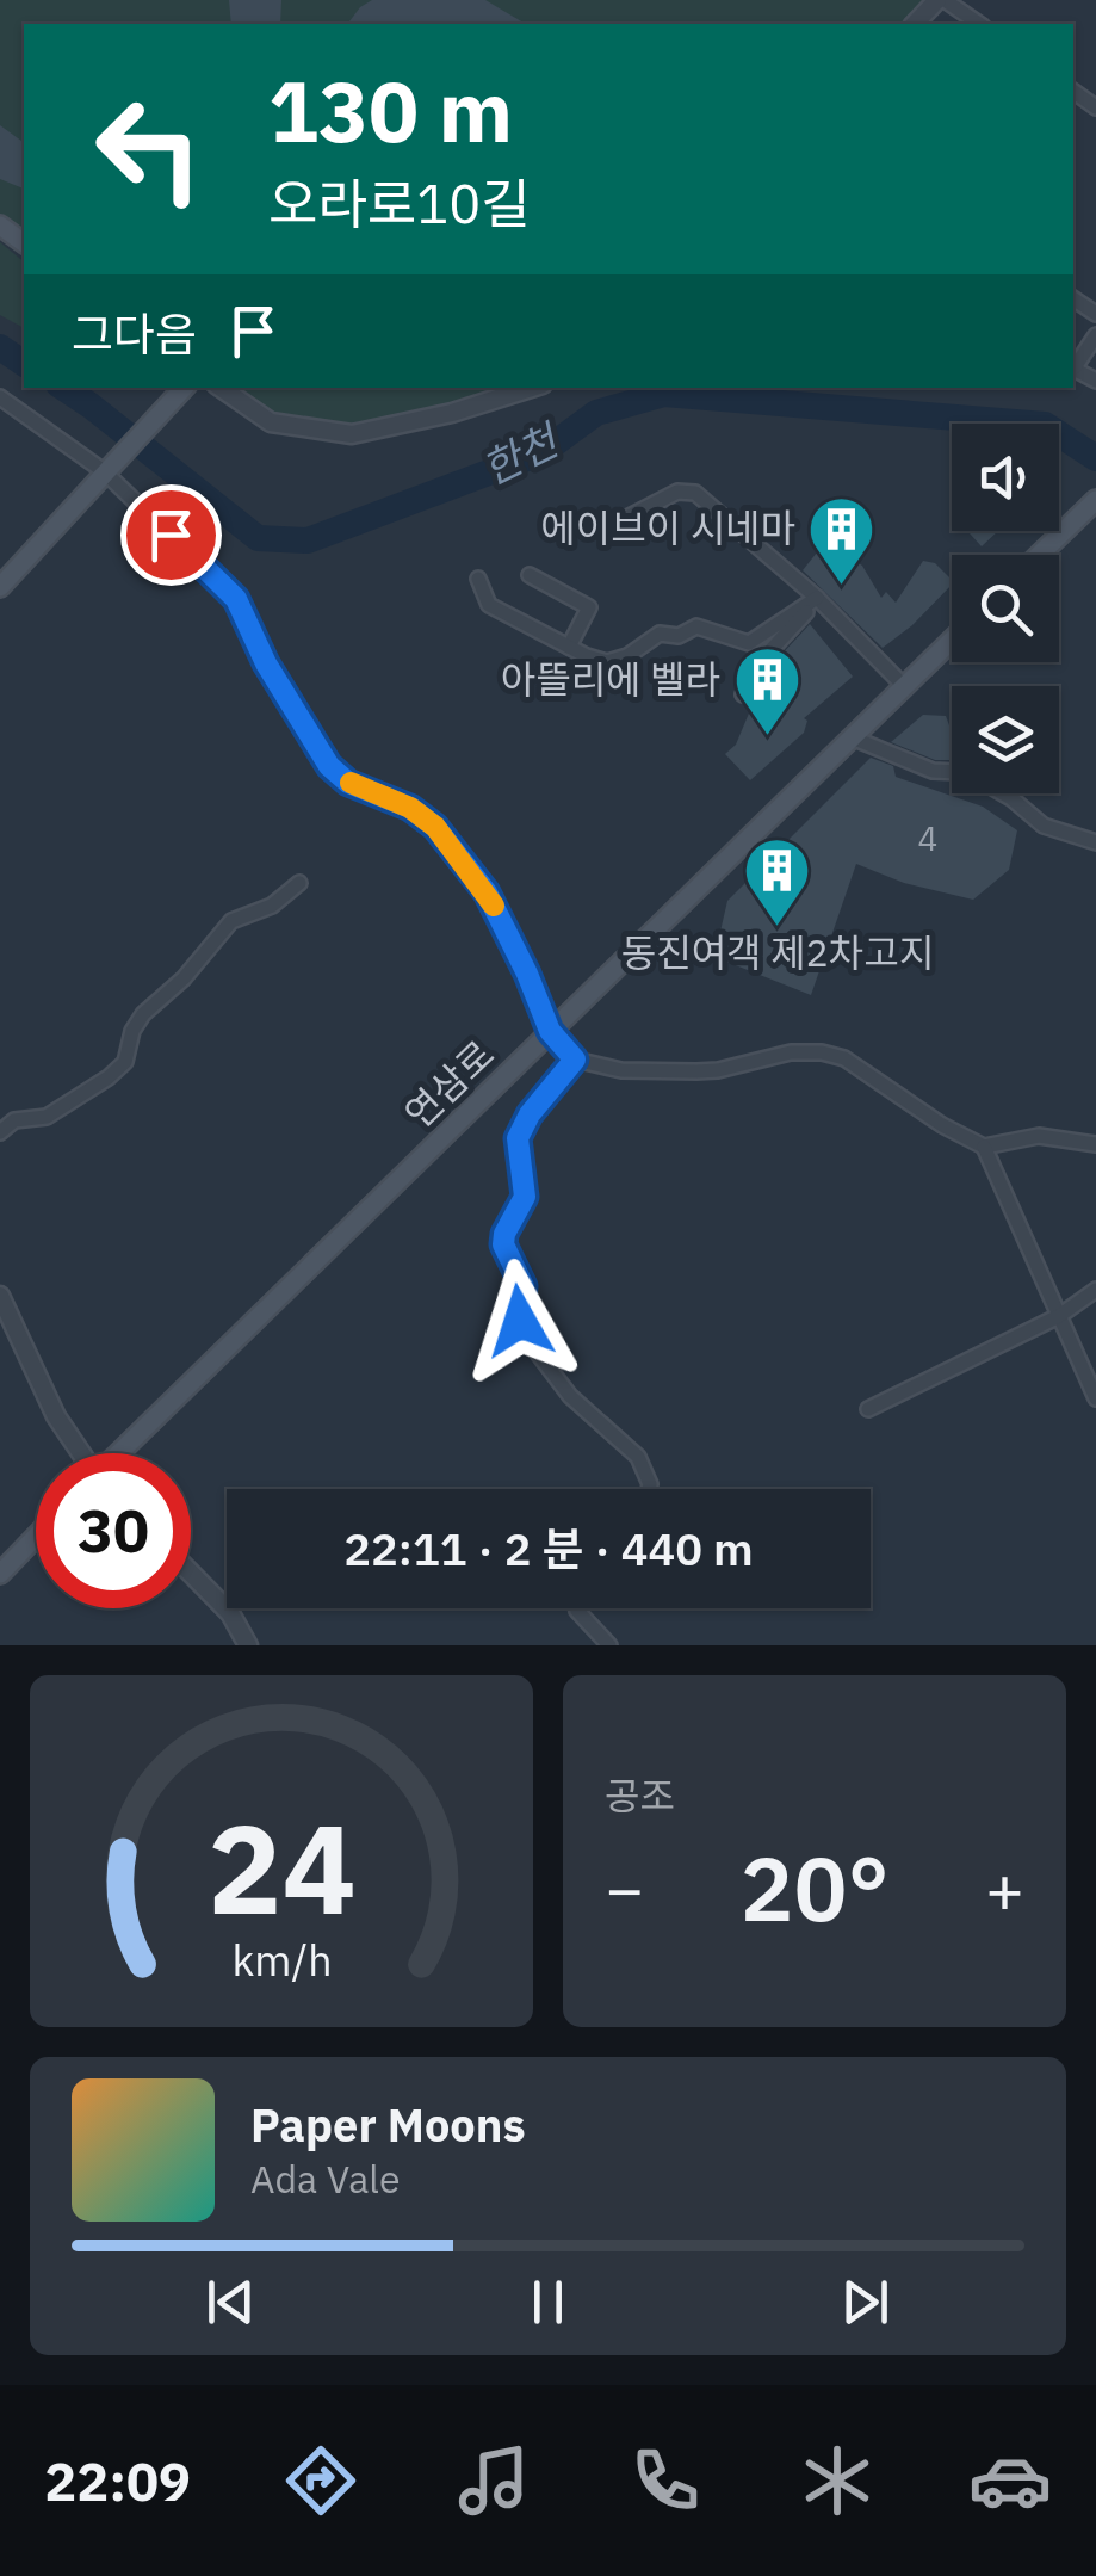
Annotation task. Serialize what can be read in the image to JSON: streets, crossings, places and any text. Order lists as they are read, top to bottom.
{
  "streets": {
    "main road": ["연삼로"]
  },
  "water": ["한천"],
  "places": {
    "building": ["에이브이 시네마", "아뜰리에 벨라", "동진여객 제2차고지"]
  },
  "house_numbers": ["4"],
  "page": {
    "turn": ["130 m", "오라로10길"],
    "then": "그다음",
    "limit": "30",
    "trip": "22:11 · 2 분 · 440 m",
    "tile": "공조",
    "heat": ["−", "20°", "+"],
    "song": ["Paper Moons", "Ada Vale"],
    "tabs": "22:09",
    "gauge": ["24", "km/h"]
  }
}
